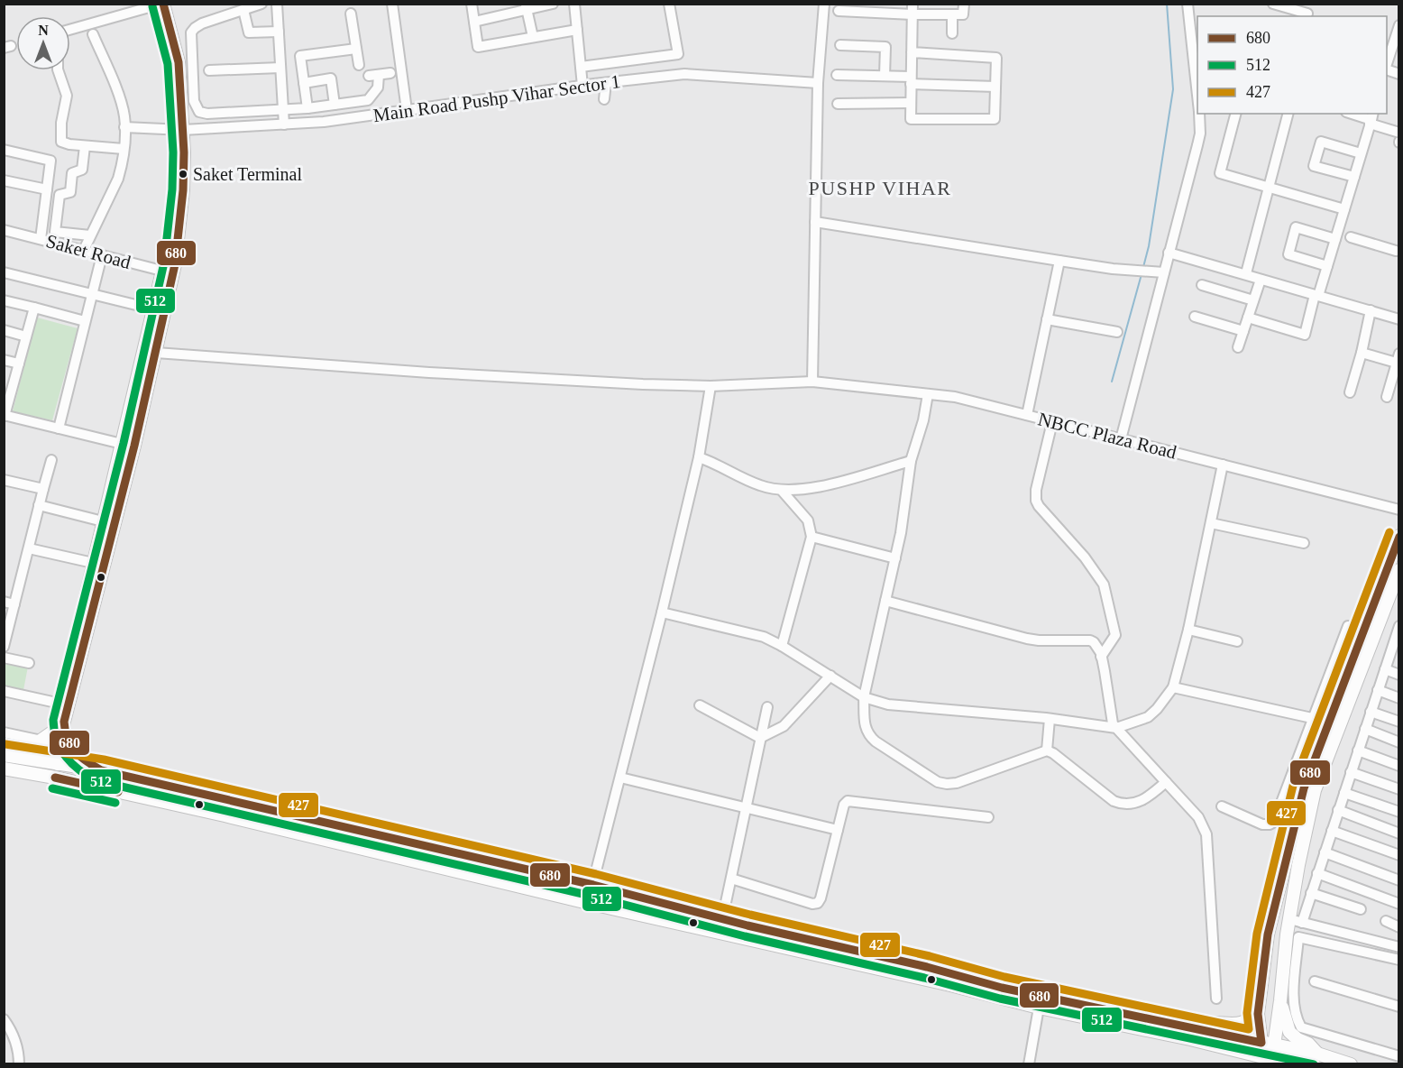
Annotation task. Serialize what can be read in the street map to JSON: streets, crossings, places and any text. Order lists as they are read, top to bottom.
{
  "streets": {
    "street": ["Main Road Pushp Vihar Sector 1", "Saket Road", "NBCC Plaza Road"]
  },
  "districts": ["PUSHP VIHAR"],
  "places": ["Saket Terminal"],
  "lines": ["transit line 680", "transit line 512", "transit line 427"],
  "legend": ["680", "512", "427"],
  "north": "top"
}
